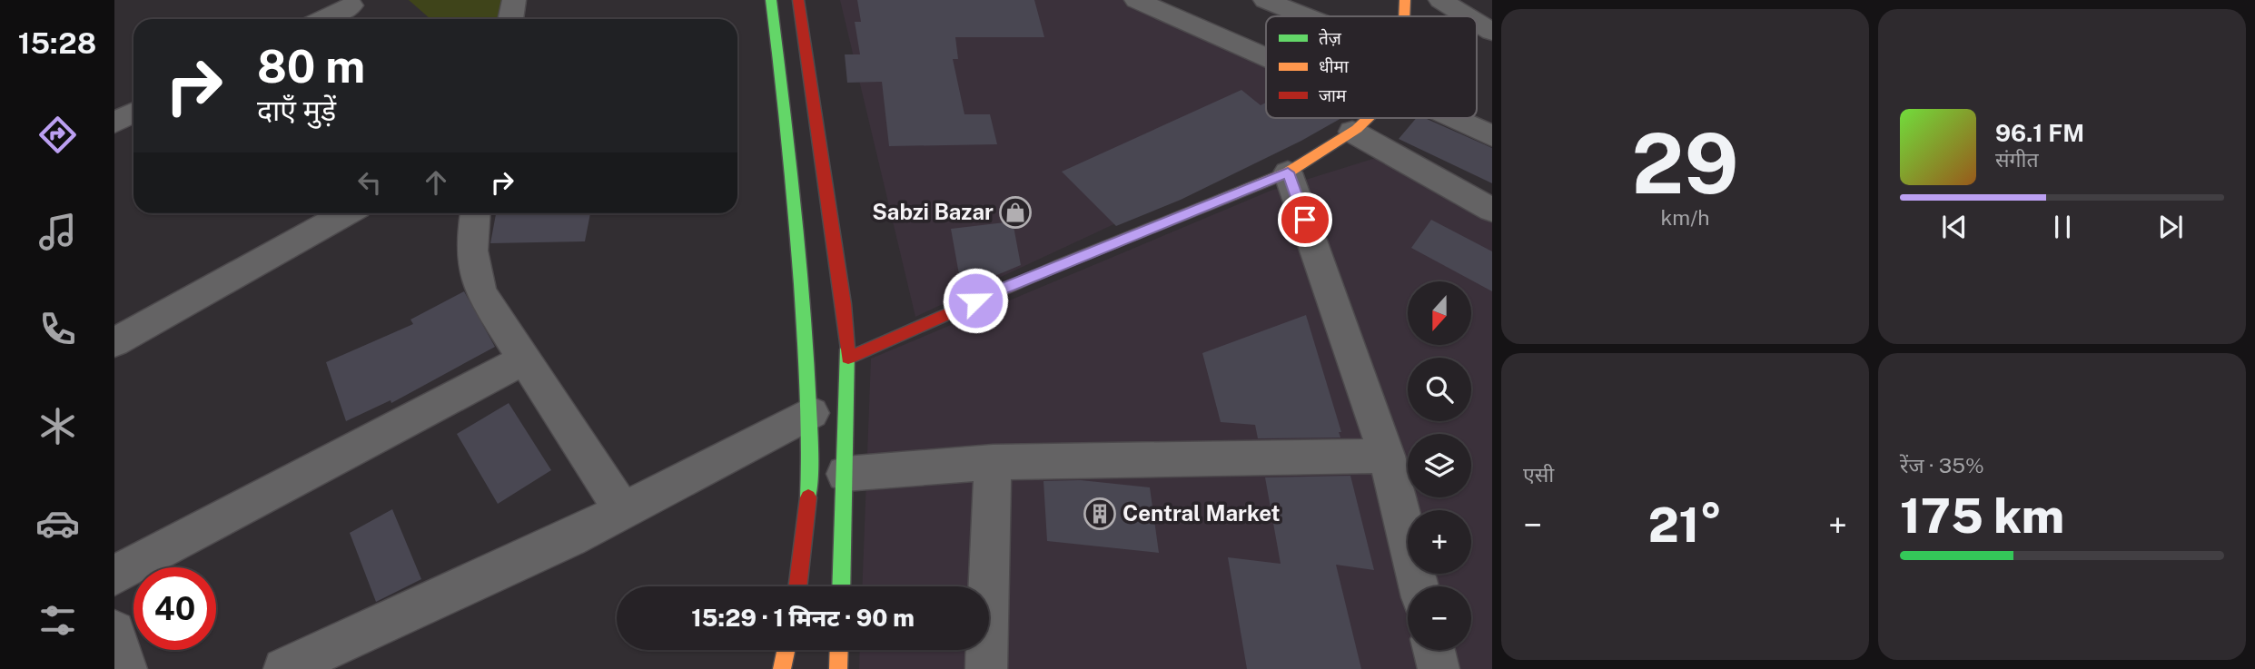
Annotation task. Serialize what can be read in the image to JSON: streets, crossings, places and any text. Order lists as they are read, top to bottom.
{
  "places": {
    "shop": ["Sabzi Bazar"],
    "building": ["Central Market"]
  },
  "legend": ["तेज़", "धीमा", "जाम"],
  "north": "bottom",
  "page": {
    "tabs": "15:28",
    "tile": [
      ["29", "km/h"],
      "एसी",
      ["रेंज · 35%", "175 km"]
    ],
    "turn": ["80 m", "दाएँ मुड़ें"],
    "song": ["96.1 FM", "संगीत"],
    "map_buttons": ["+", "−"],
    "heat": ["−", "21°", "+"],
    "limit": "40",
    "trip": "15:29 · 1 मिनट · 90 m"
  }
}
